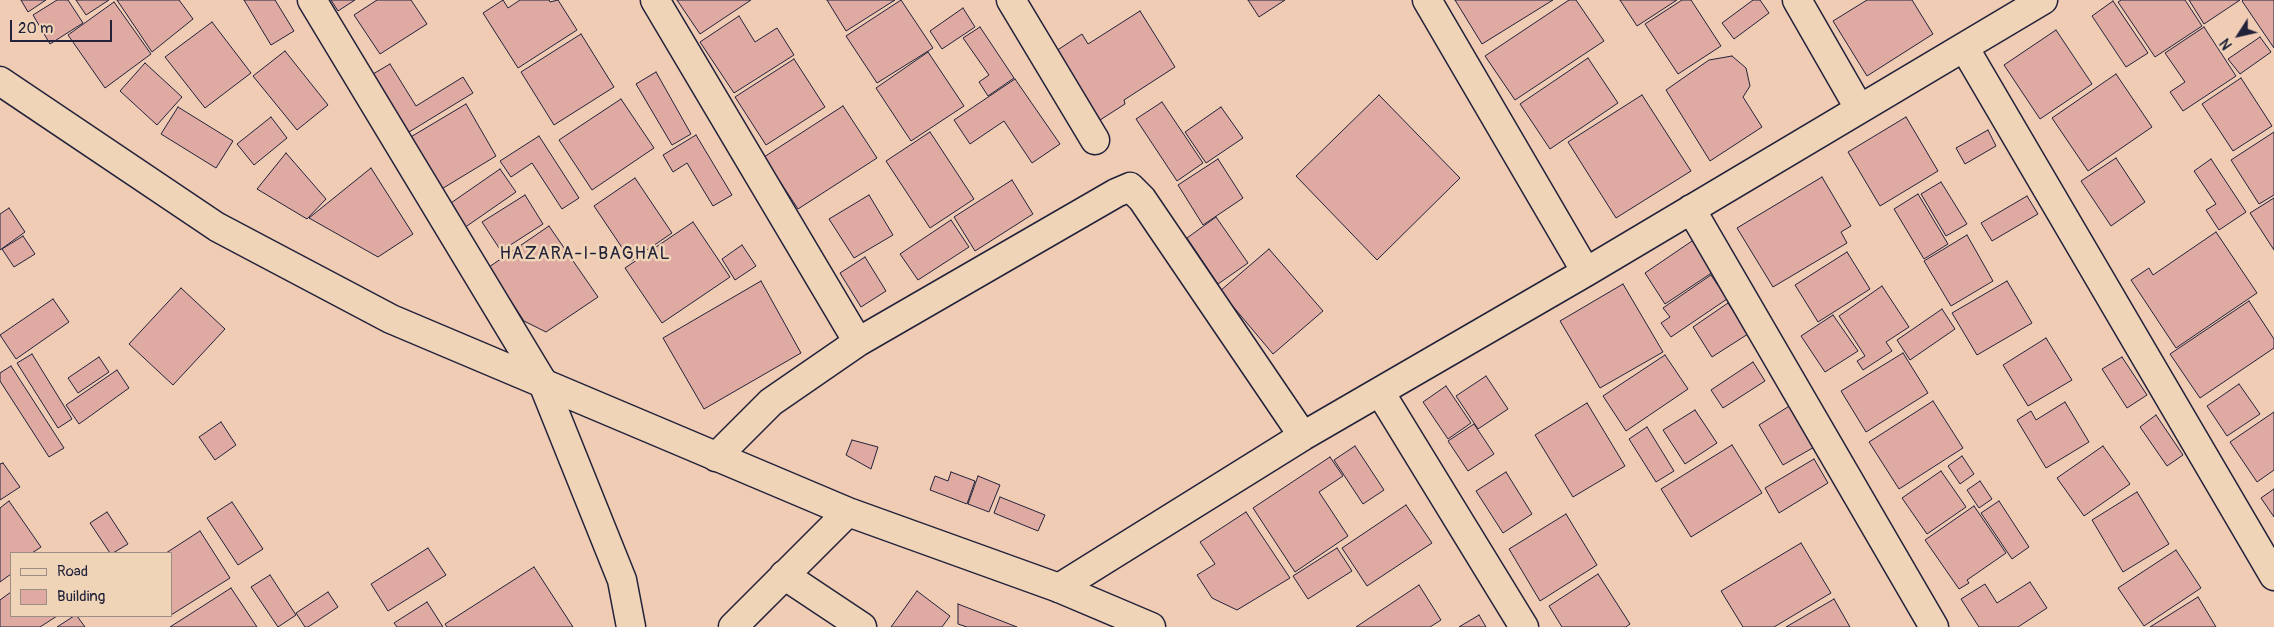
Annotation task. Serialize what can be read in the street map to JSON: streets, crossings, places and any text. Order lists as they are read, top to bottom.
{
  "districts": ["HAZARA-I-BAGHAL"],
  "legend": ["Road", "Building"],
  "scale_bar": "20 m",
  "north": "bottom left"
}
